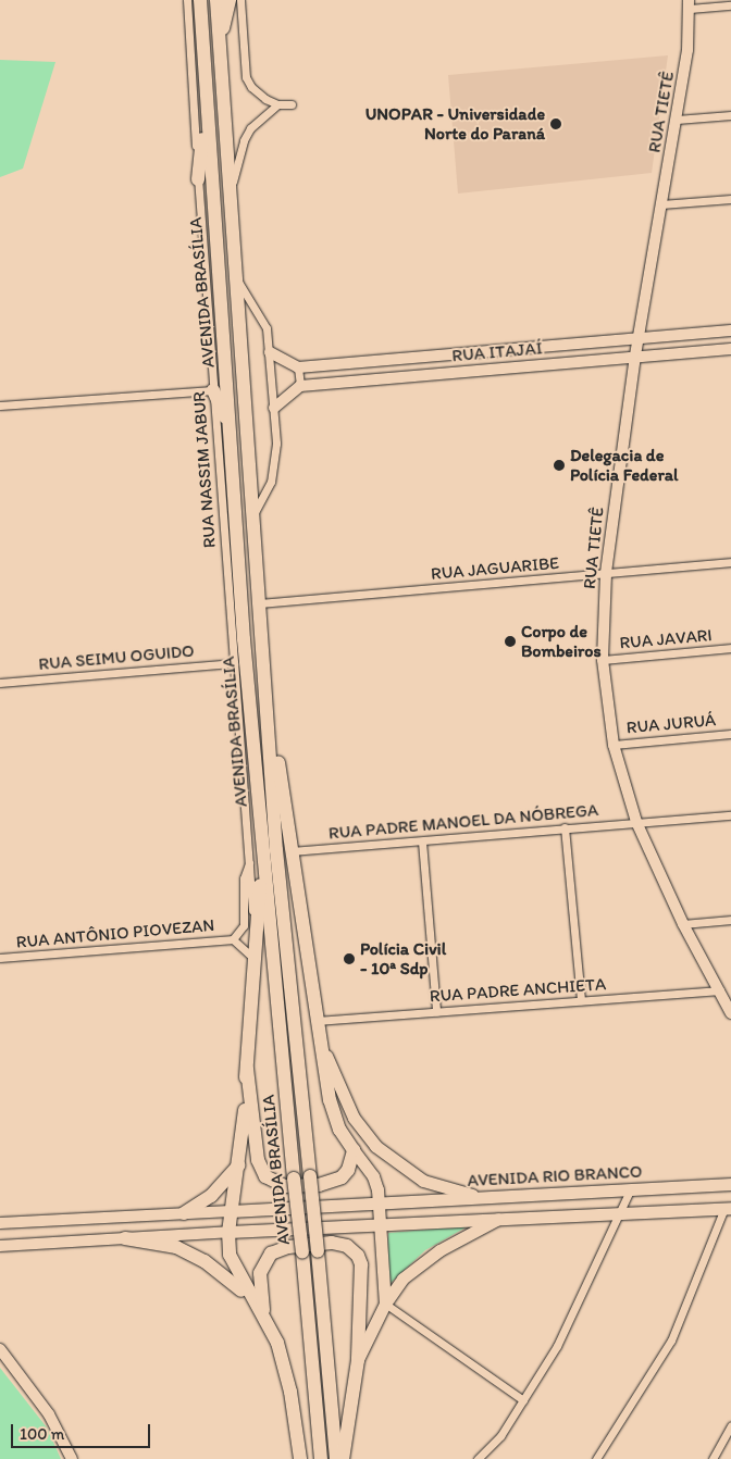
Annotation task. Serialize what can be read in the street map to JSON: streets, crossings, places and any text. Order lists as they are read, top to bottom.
{
  "streets": {
    "highway": ["AVENIDA BRASÍLIA"],
    "main road": ["AVENIDA RIO BRANCO"],
    "street": [
      "RUA TIETÊ",
      "RUA ITAJAÍ",
      "RUA NASSIM JABUR",
      "RUA JAGUARIBE",
      "RUA JAVARI",
      "RUA SEIMU OGUIDO",
      "RUA JURUÁ",
      "RUA PADRE MANOEL DA NÓBREGA",
      "RUA ANTÔNIO PIOVEZAN",
      "RUA PADRE ANCHIETA"
    ]
  },
  "crossings": [
    ["RUA TIETÊ", "RUA ITAJAÍ"],
    ["RUA TIETÊ", "RUA JAGUARIBE"],
    ["RUA TIETÊ", "RUA JAVARI"],
    ["RUA TIETÊ", "RUA JURUÁ"],
    ["RUA TIETÊ", "RUA PADRE MANOEL DA NÓBREGA"],
    ["RUA TIETÊ", "RUA PADRE ANCHIETA"],
    ["AVENIDA BRASÍLIA", "RUA JAGUARIBE"],
    ["RUA NASSIM JABUR", "RUA SEIMU OGUIDO"]
  ],
  "places": [
    "UNOPAR - Universidade Norte do Paraná",
    "Delegacia de Polícia Federal",
    "Corpo de Bombeiros",
    "Polícia Civil - 10ª Sdp"
  ],
  "scale_bar": "100 m"
}
